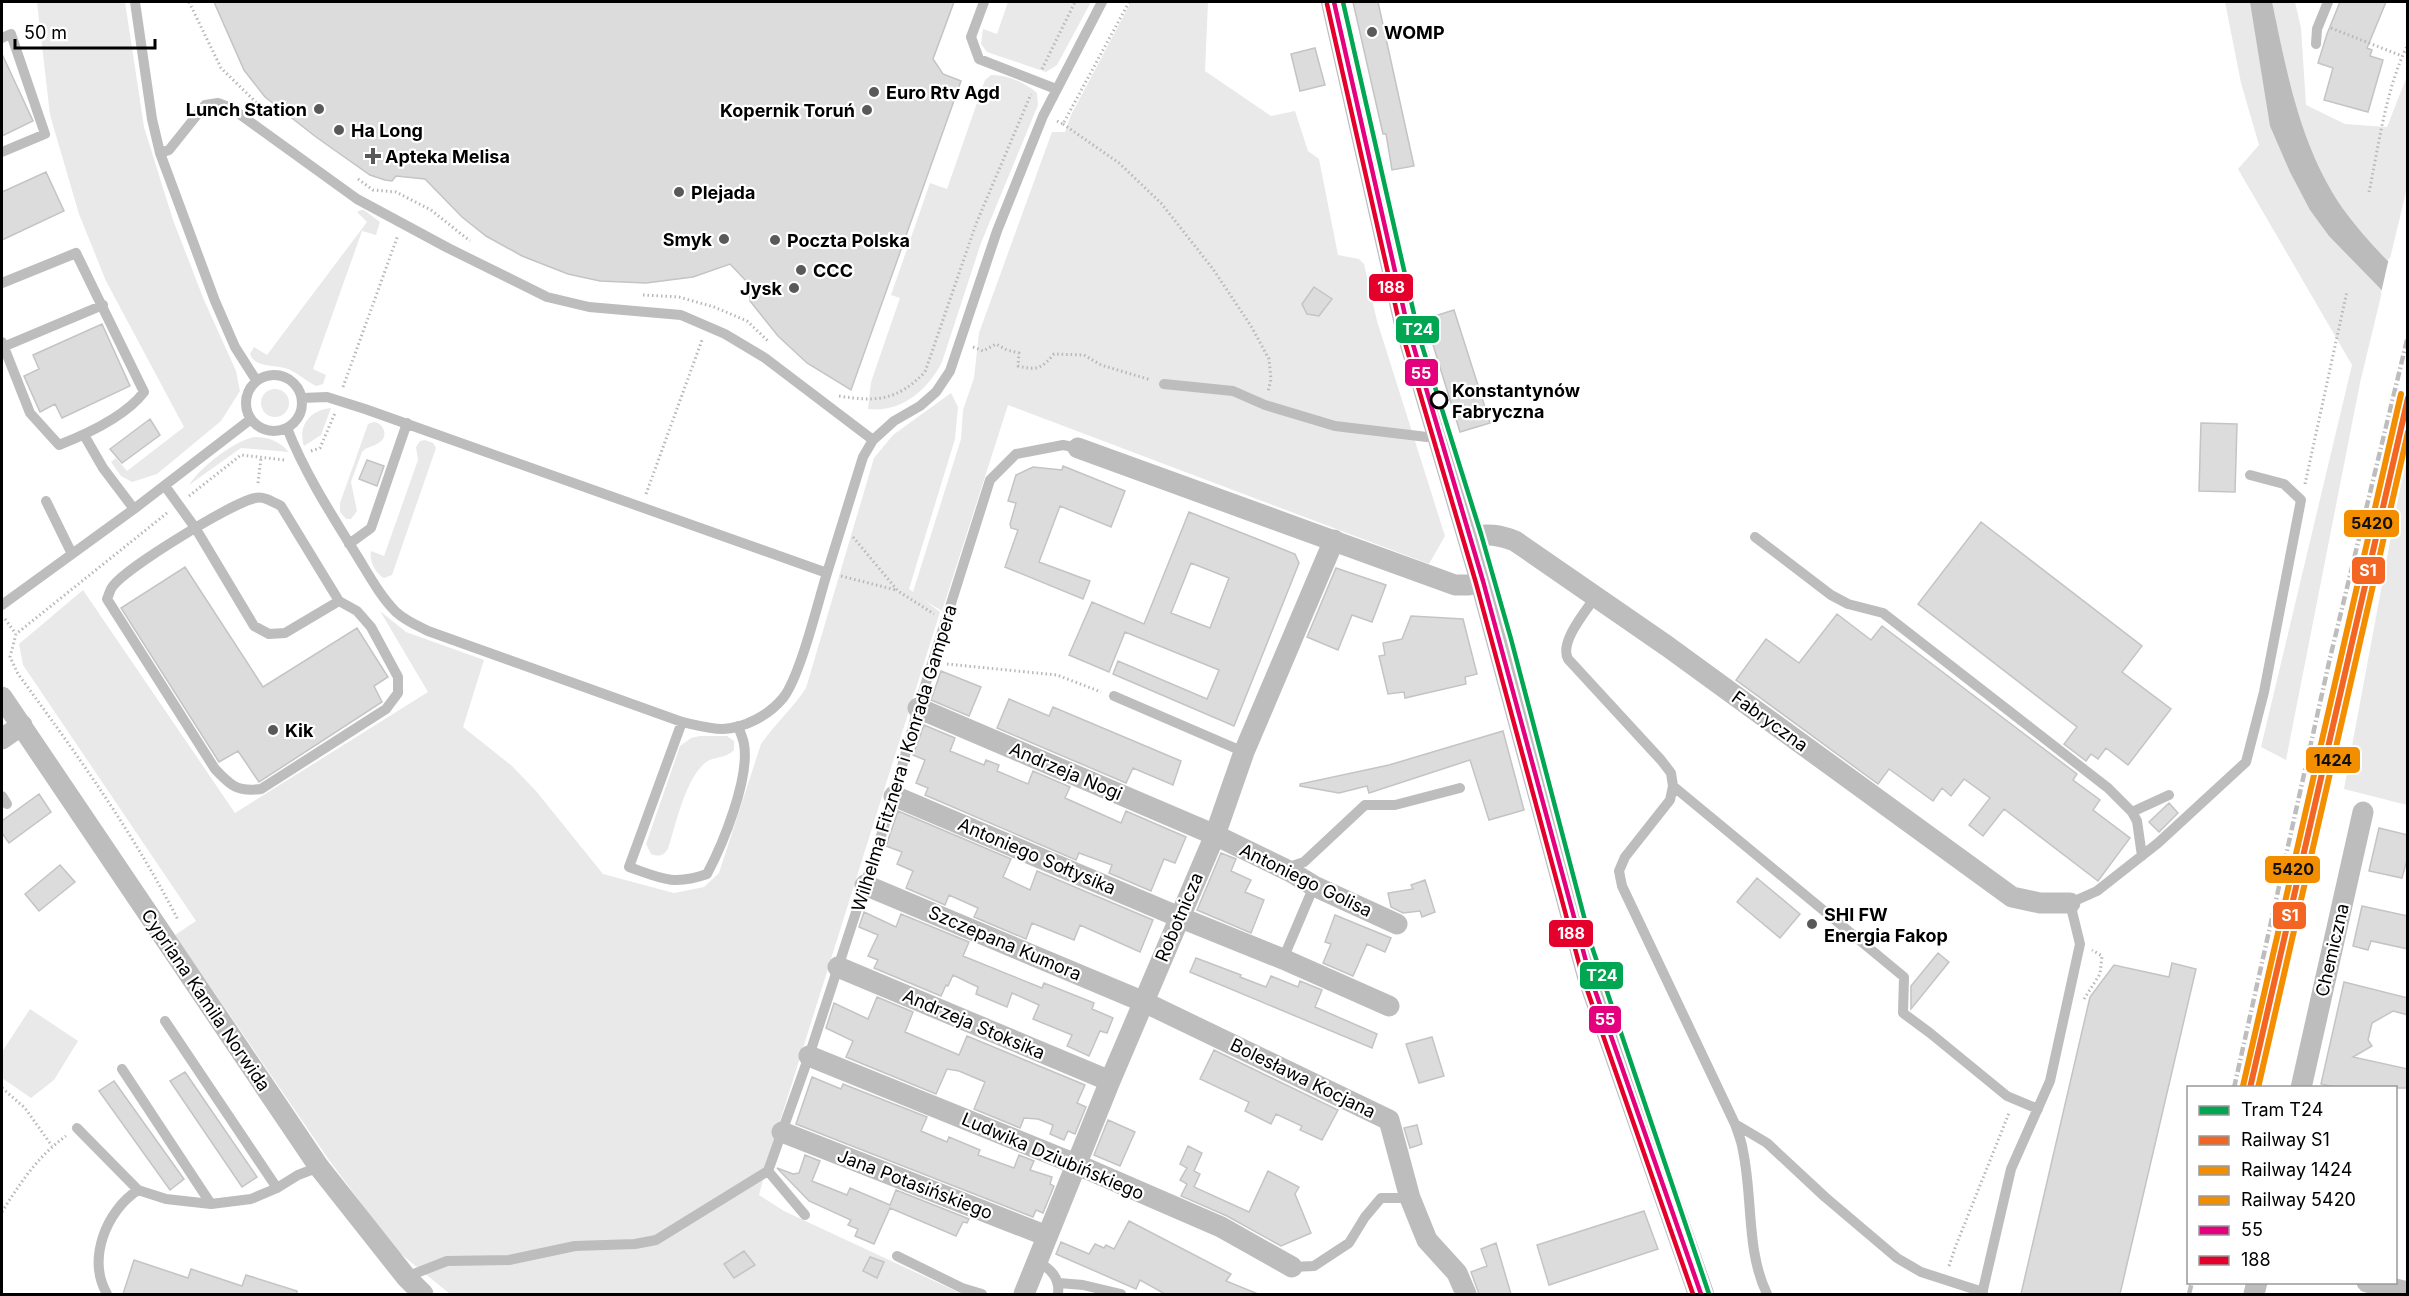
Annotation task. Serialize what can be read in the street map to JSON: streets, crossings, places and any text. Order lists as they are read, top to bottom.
{
  "streets": {
    "street": [
      "Fabryczna",
      "Wilhelma Fitznera i Konrada Gampera",
      "Andrzeja Nogi",
      "Antoniego Sołtysika",
      "Antoniego Golisa",
      "Robotnicza",
      "Szczepana Kumora",
      "Chemiczna",
      "Cypriana Kamila Norwida",
      "Andrzeja Stoksika",
      "Bolesława Kocjana",
      "Ludwika Dziubińskiego",
      "Jana Potasińskiego"
    ]
  },
  "crossings": [
    ["Wilhelma Fitznera i Konrada Gampera", "Andrzeja Nogi"],
    ["Wilhelma Fitznera i Konrada Gampera", "Antoniego Sołtysika"],
    ["Wilhelma Fitznera i Konrada Gampera", "Robotnicza"],
    ["Wilhelma Fitznera i Konrada Gampera", "Szczepana Kumora"],
    ["Wilhelma Fitznera i Konrada Gampera", "Andrzeja Stoksika"],
    ["Wilhelma Fitznera i Konrada Gampera", "Ludwika Dziubińskiego"],
    ["Wilhelma Fitznera i Konrada Gampera", "Jana Potasińskiego"],
    ["Andrzeja Nogi", "Antoniego Golisa"],
    ["Andrzeja Nogi", "Robotnicza"],
    ["Antoniego Sołtysika", "Robotnicza"],
    ["Antoniego Golisa", "Robotnicza"],
    ["Robotnicza", "Szczepana Kumora"],
    ["Robotnicza", "Andrzeja Stoksika"],
    ["Robotnicza", "Bolesława Kocjana"],
    ["Robotnicza", "Ludwika Dziubińskiego"],
    ["Robotnicza", "Jana Potasińskiego"],
    ["Szczepana Kumora", "Bolesława Kocjana"]
  ],
  "places": {
    "other": [
      "WOMP",
      "Euro Rtv Agd",
      "Lunch Station",
      "Kopernik Toruń",
      "Ha Long",
      "Plejada",
      "Smyk",
      "Poczta Polska",
      "CCC",
      "Jysk",
      "Konstantynów Fabryczna",
      "Kik",
      "SHI FW Energia Fakop"
    ],
    "health": ["Apteka Melisa"]
  },
  "lines": [
    "tram line T24",
    "transit line 55",
    "transit line 188",
    "rail line 5420",
    "rail line S1",
    "rail line 1424"
  ],
  "legend": [
    "Tram T24",
    "Railway S1",
    "Railway 1424",
    "Railway 5420",
    "55",
    "188"
  ],
  "scale_bar": "50 m"
}
